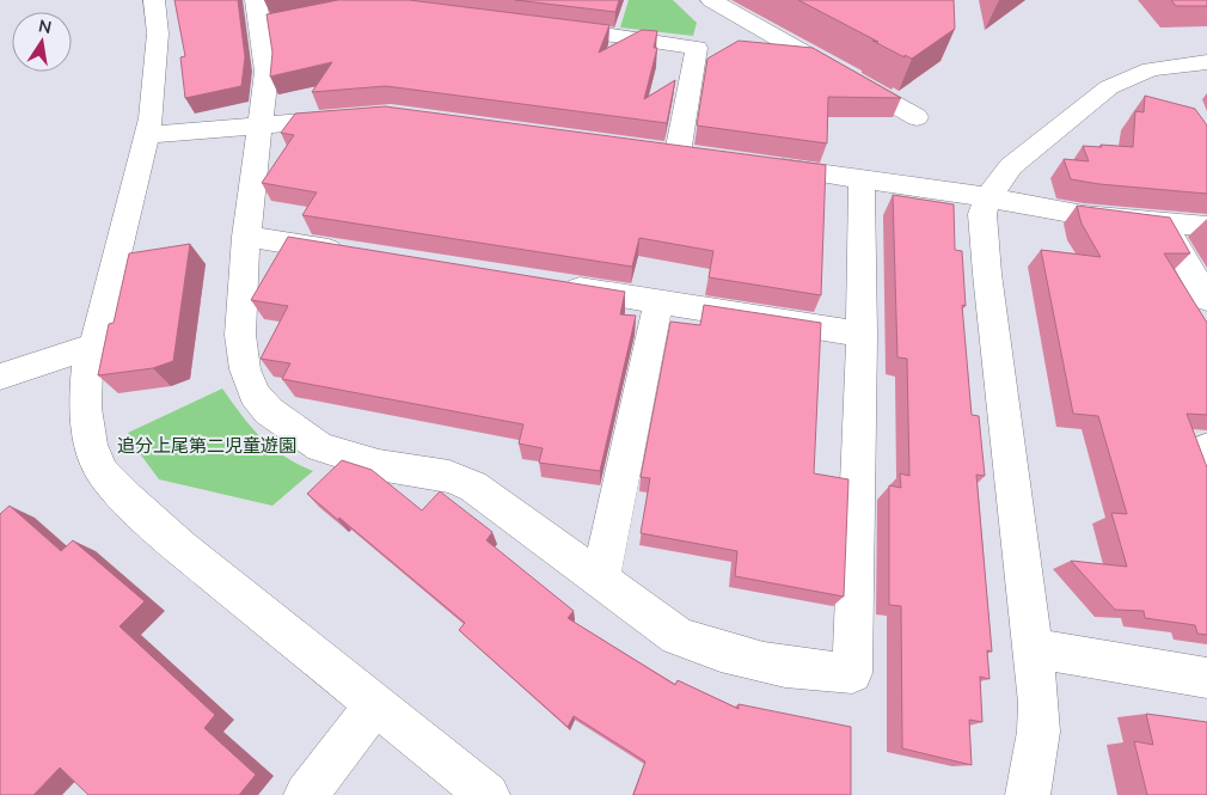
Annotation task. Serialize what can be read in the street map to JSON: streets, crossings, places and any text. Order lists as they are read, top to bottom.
{
  "parks": ["追分上尾第二児童遊園"],
  "north": "top"
}
